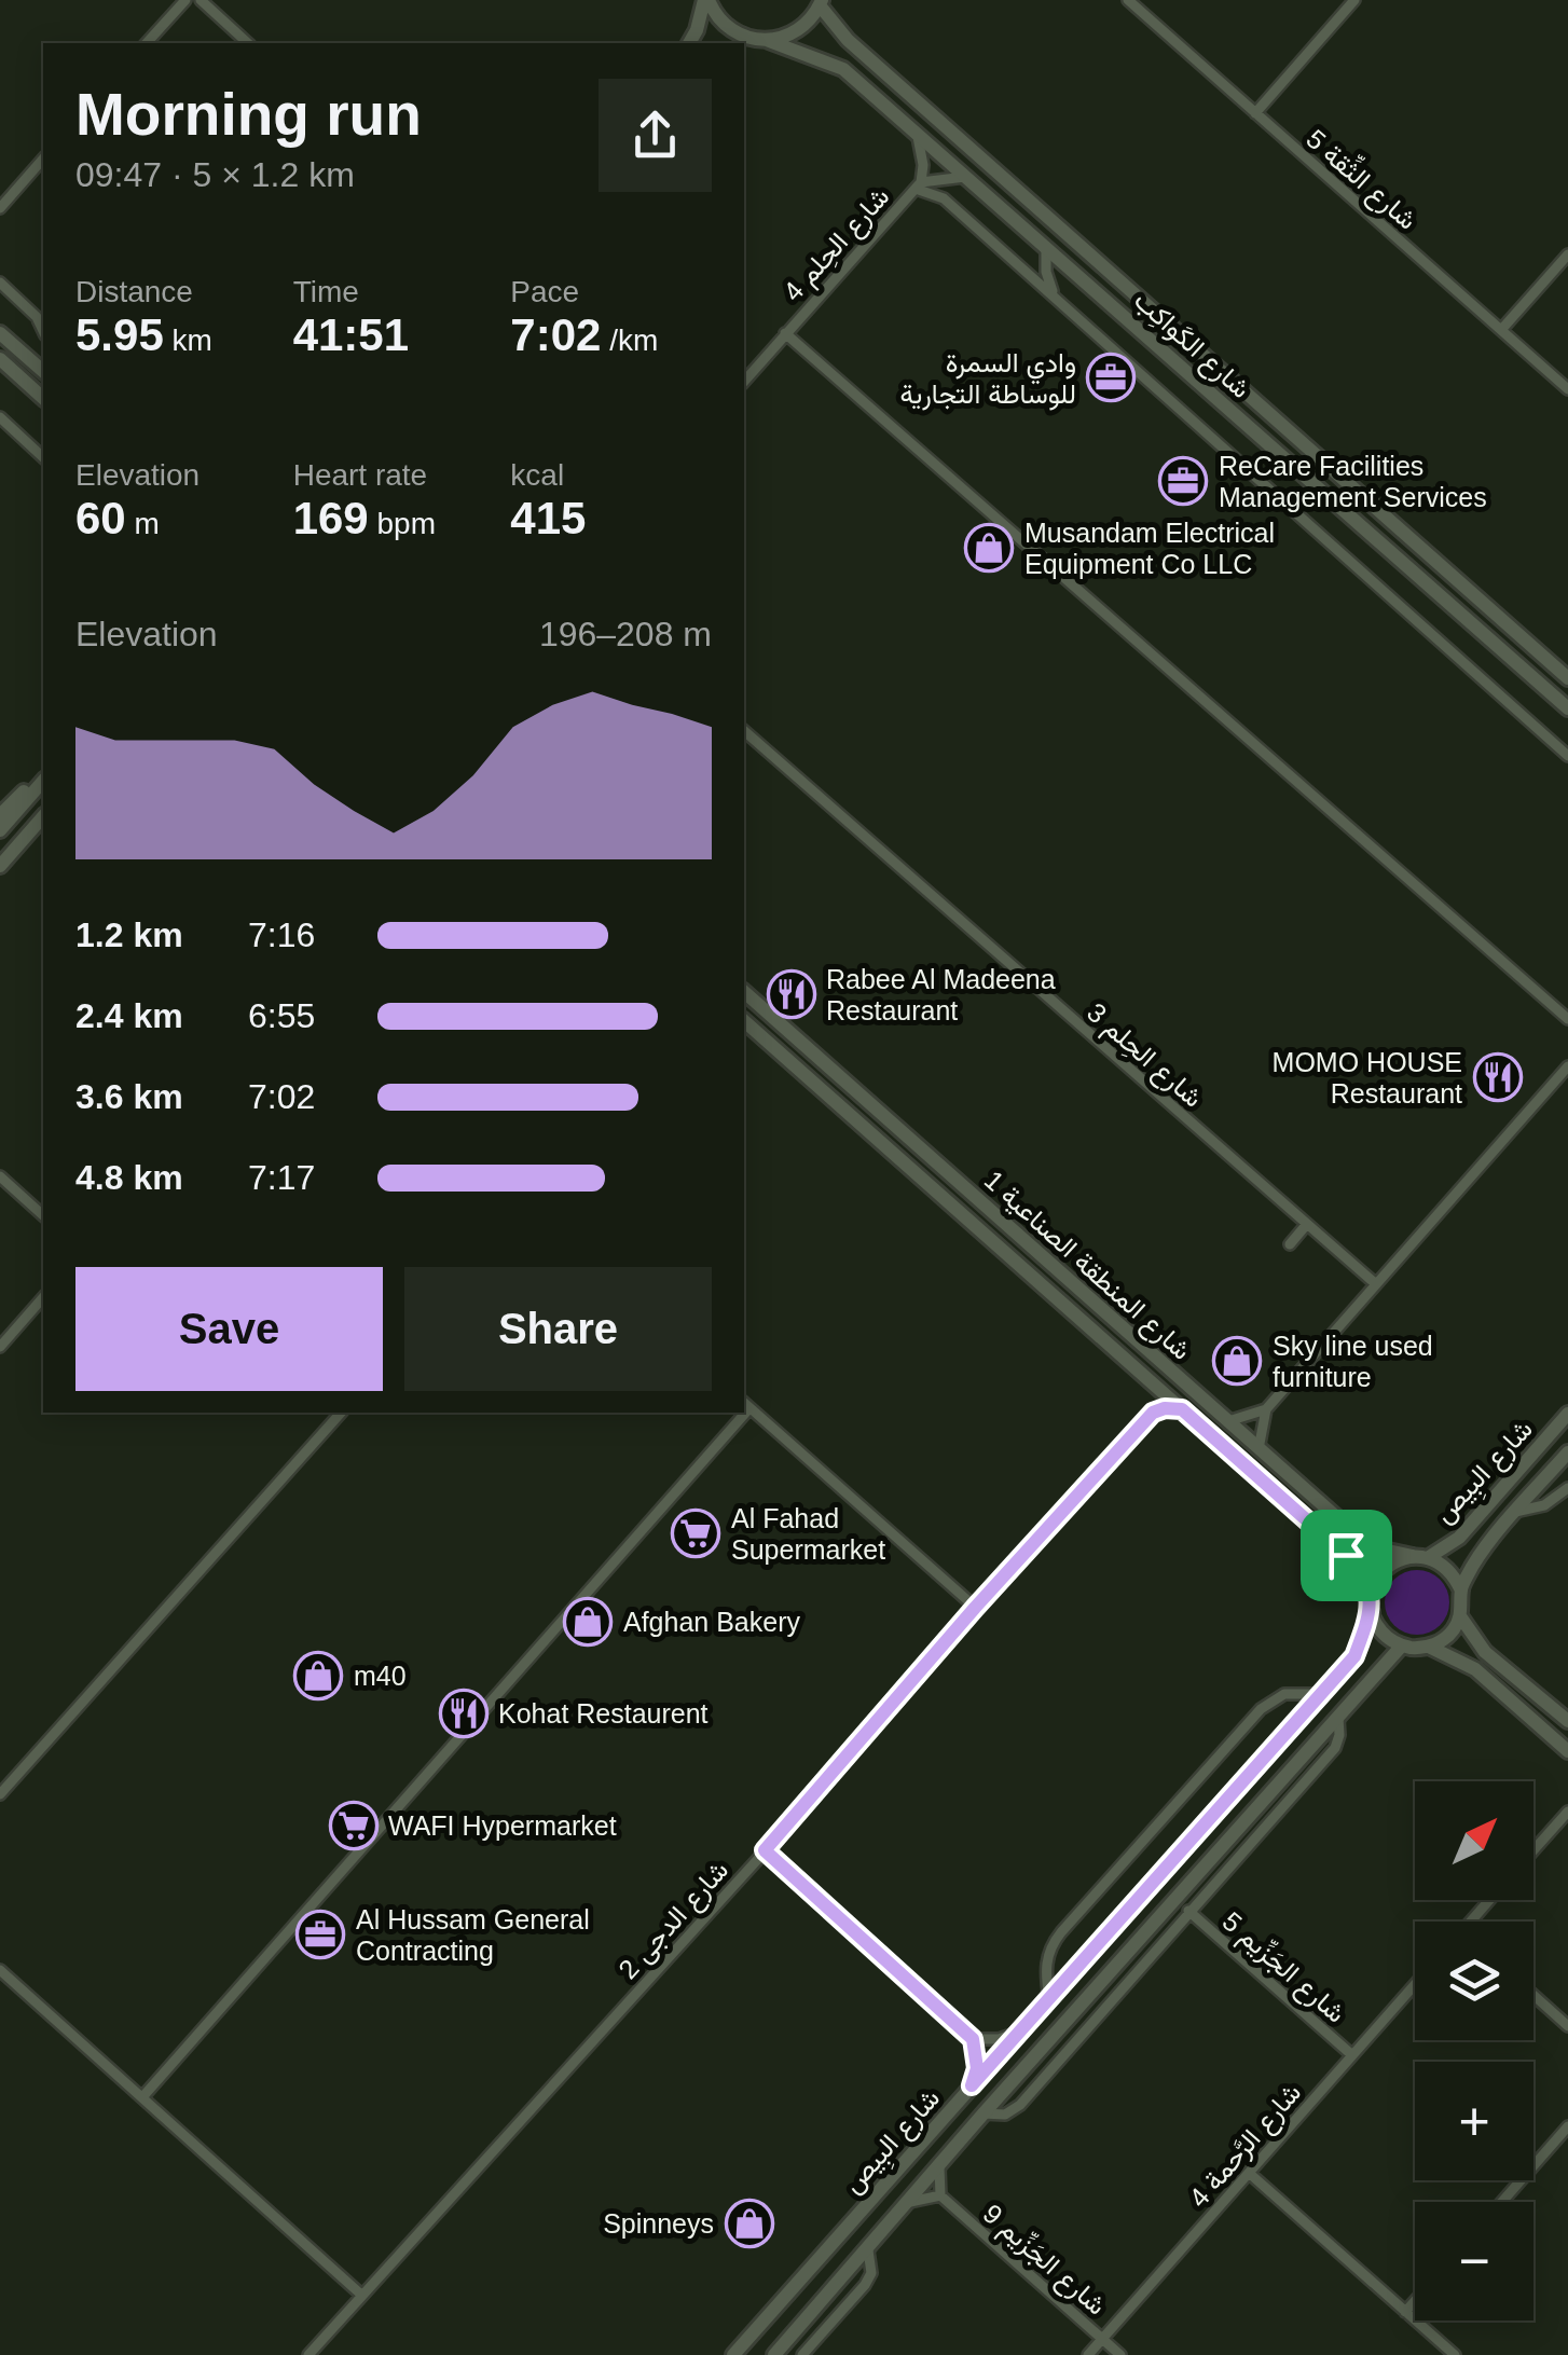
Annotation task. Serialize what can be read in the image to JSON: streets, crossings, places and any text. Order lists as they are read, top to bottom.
{
  "streets": {
    "street": [
      "شارع الثِّقة 5",
      "شارع الحِلم 4",
      "شارع الكَواكِب",
      "شارع الحِلم 3",
      "شارع المنطقة الصناعية 1",
      "شارع البِيص",
      "شارع الدجى 2",
      "شارع الجَزِّيم 5",
      "شارع الرَّحمة 4",
      "شارع الجَزِّيم 9"
    ]
  },
  "crossings": [
    ["شارع الحِلم 4", "شارع الكَواكِب"],
    ["شارع المنطقة الصناعية 1", "شارع البِيص"],
    ["شارع الجَزِّيم 5", "شارع الرَّحمة 4"],
    ["شارع الرَّحمة 4", "شارع الجَزِّيم 9"]
  ],
  "places": {
    "office": ["وادي السمرة للوساطة التجارية", "ReCare Facilities Management Services", "Al Hussam General Contracting"],
    "shop": [
      "Musandam Electrical Equipment Co LLC",
      "Sky line used furniture",
      "Afghan Bakery",
      "m40",
      "Spinneys"
    ],
    "restaurant": ["Rabee Al Madeena Restaurant", "MOMO HOUSE Restaurant", "Kohat Restaurent"],
    "supermarket": ["Al Fahad Supermarket", "WAFI Hypermarket"]
  },
  "north": "top right",
  "page": {
    "heading": ["Morning run", "09:47 · 5 × 1.2 km"],
    "stats": [
      ["Distance", "5.95 km"],
      ["Time", "41:51"],
      ["Pace", "7:02 /km"],
      ["Elevation", "60 m"],
      ["Heart rate", "169 bpm"],
      ["kcal", "415"]
    ],
    "chart": ["Elevation", "196–208 m"],
    "list": [
      {
        "name": "1.2 km",
        "note": "7:16"
      },
      {
        "name": "2.4 km",
        "note": "6:55"
      },
      {
        "name": "3.6 km",
        "note": "7:02"
      },
      {
        "name": "4.8 km",
        "note": "7:17"
      }
    ],
    "buttons": ["Save", "Share"],
    "map_buttons": ["+", "−"]
  }
}
